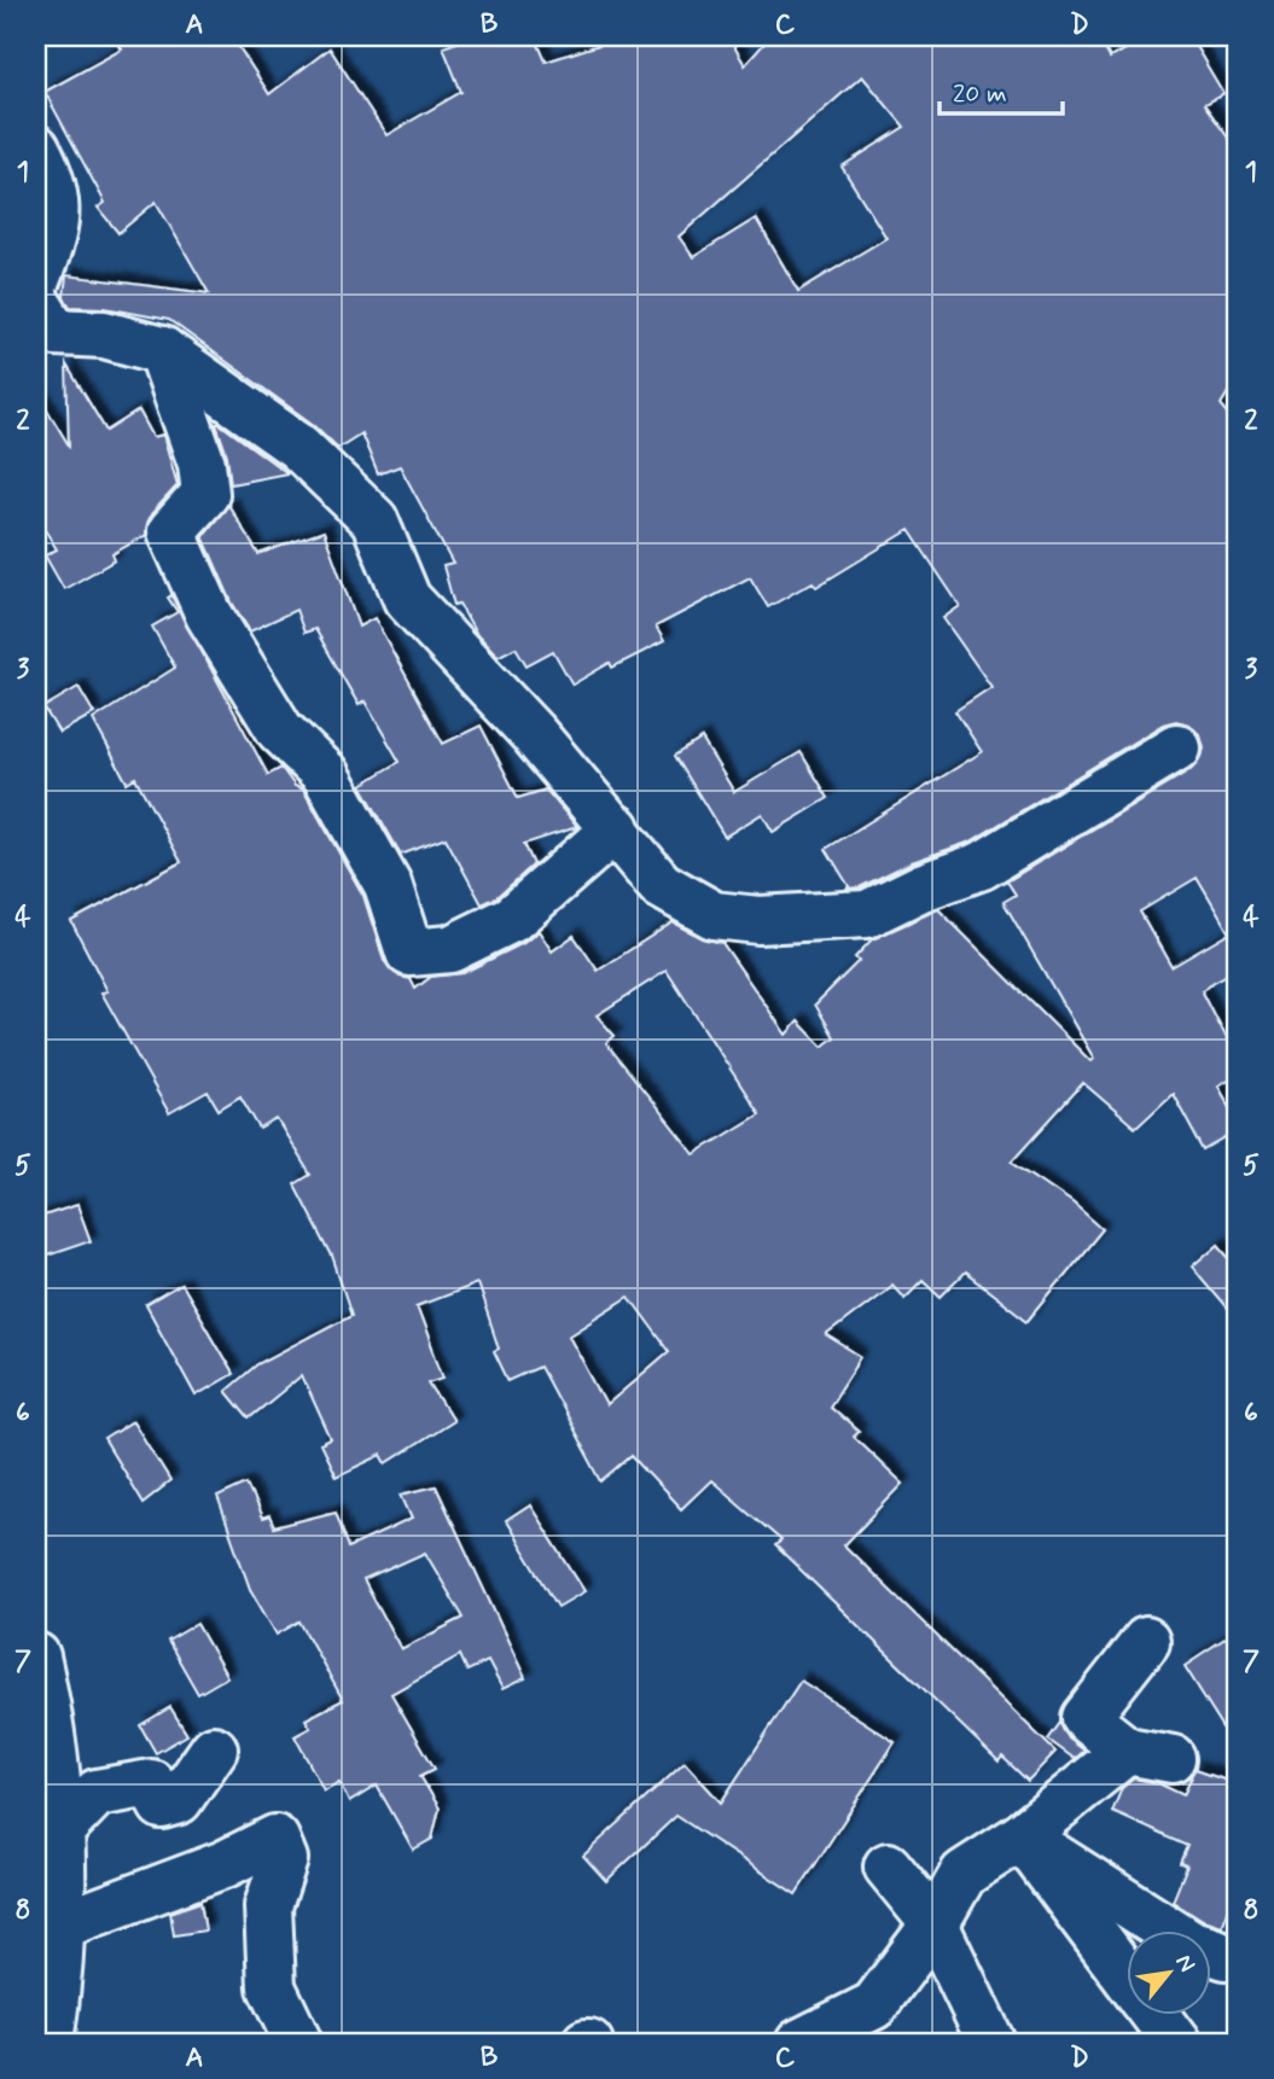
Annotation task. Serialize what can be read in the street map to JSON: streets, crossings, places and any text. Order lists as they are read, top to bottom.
{
  "scale_bar": "20 m",
  "north": "top right",
  "grid": {
    "columns": [
      "A",
      "B",
      "C",
      "D"
    ],
    "rows": [
      "1",
      "2",
      "3",
      "4",
      "5",
      "6",
      "7",
      "8"
    ]
  }
}
